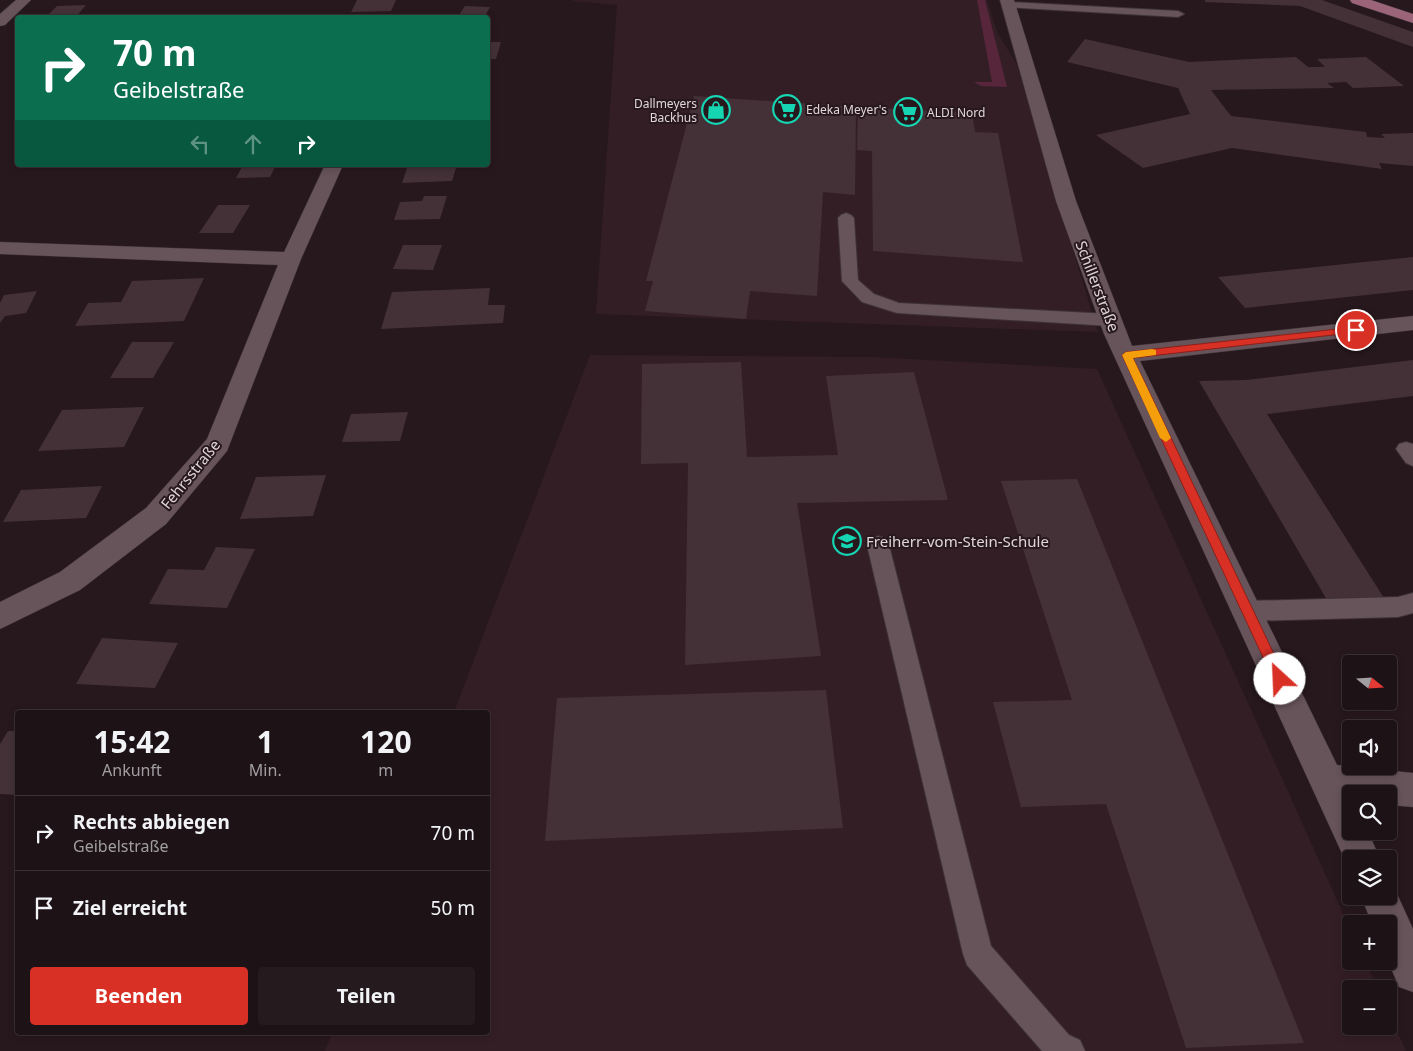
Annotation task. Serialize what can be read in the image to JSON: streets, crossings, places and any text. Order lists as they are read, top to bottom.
{
  "streets": {
    "street": ["Schillerstraße", "Fehrsstraße"]
  },
  "places": {
    "supermarket": ["Edeka Meyer's", "ALDI Nord"],
    "shop": ["Dallmeyers Backhus"],
    "school or university": ["Freiherr-vom-Stein-Schule"]
  },
  "north": "right",
  "page": {
    "turn": ["70 m", "Geibelstraße"],
    "map_buttons": ["+", "−"],
    "eta": [
      "15:42",
      "Ankunft",
      "1",
      "Min.",
      "120",
      "m"
    ],
    "list": [
      {
        "name": "Rechts abbiegen",
        "note": "Geibelstraße",
        "value": "70 m"
      },
      {
        "name": "Ziel erreicht",
        "value": "50 m"
      }
    ],
    "buttons": ["Beenden", "Teilen"]
  }
}
